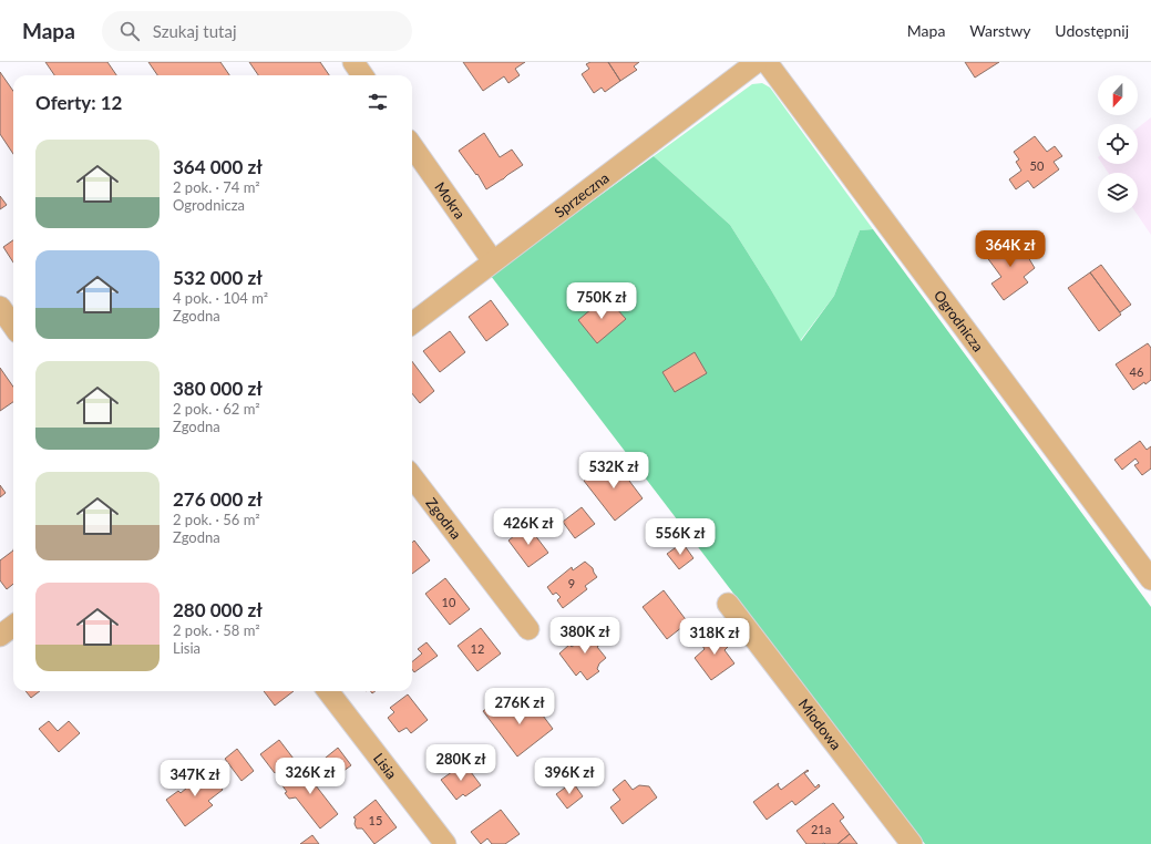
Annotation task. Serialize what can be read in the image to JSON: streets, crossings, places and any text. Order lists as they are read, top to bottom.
{
  "streets": {
    "street": [
      "Sprzeczna",
      "Mokra",
      "Ogrodnicza",
      "Zgodna",
      "Miodowa",
      "Lisia"
    ]
  },
  "crossings": [
    ["Sprzeczna", "Mokra"]
  ],
  "house_numbers": [
    "50",
    "46",
    "9",
    "10",
    "12",
    "15",
    "21a"
  ],
  "north": "bottom",
  "page": {
    "header": "Mapa",
    "search": "Szukaj tutaj",
    "nav": ["Mapa", "Warstwy", "Udostępnij"],
    "heading": "Oferty: 12",
    "list": [
      {
        "name": "364 000 zł",
        "note": "2 pok. · 74 m² · Ogrodnicza"
      },
      {
        "name": "532 000 zł",
        "note": "4 pok. · 104 m² · Zgodna"
      },
      {
        "name": "380 000 zł",
        "note": "2 pok. · 62 m² · Zgodna"
      },
      {
        "name": "276 000 zł",
        "note": "2 pok. · 56 m² · Zgodna"
      },
      {
        "name": "280 000 zł",
        "note": "2 pok. · 58 m² · Lisia"
      }
    ],
    "price": [
      "364K zł",
      "750K zł",
      "532K zł",
      "426K zł",
      "556K zł",
      "380K zł",
      "318K zł",
      "276K zł",
      "280K zł",
      "326K zł",
      "396K zł",
      "347K zł"
    ]
  }
}
